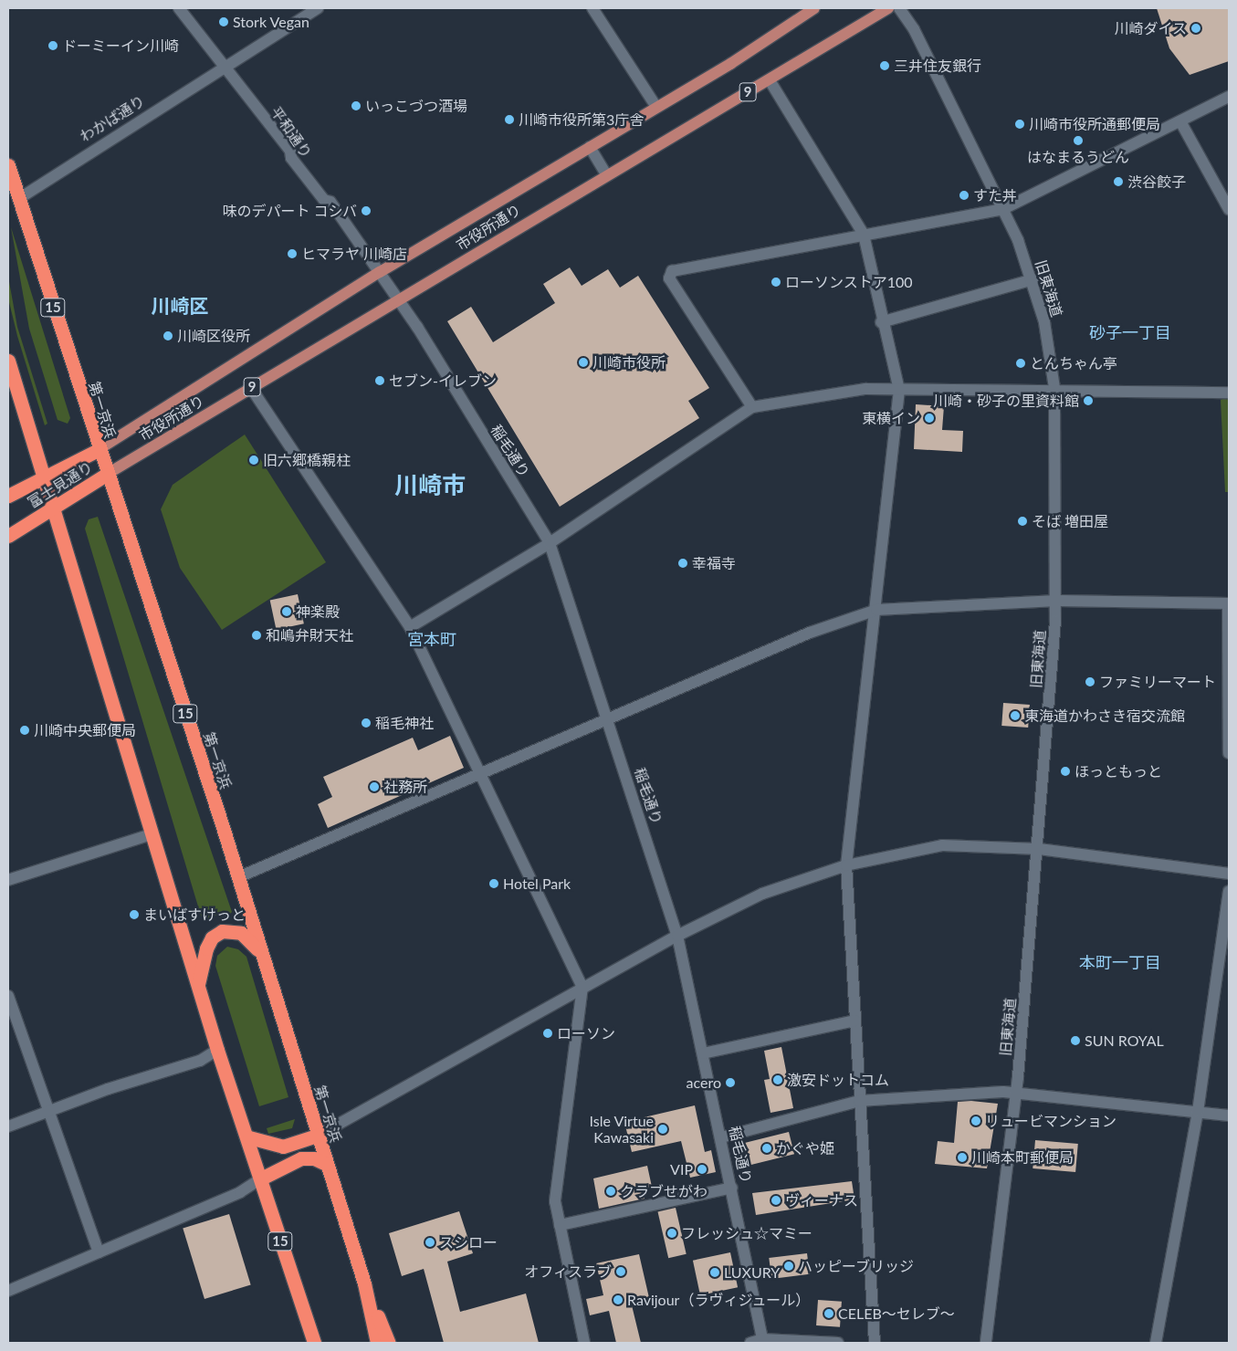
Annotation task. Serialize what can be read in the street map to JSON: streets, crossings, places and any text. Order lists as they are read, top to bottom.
{
  "streets": {
    "highway": ["15", "第一京浜", "富士見通り"],
    "main road": ["9", "市役所通り"],
    "street": [
      "わかば通り",
      "平和通り",
      "旧東海道",
      "稲毛通り"
    ]
  },
  "crossings": [
    ["わかば通り", "平和通り"],
    ["わかば通り", "第一京浜"],
    ["平和通り", "市役所通り"],
    ["平和通り", "稲毛通り"],
    ["市役所通り", "第一京浜"],
    ["市役所通り", "稲毛通り"],
    ["市役所通り", "富士見通り"],
    ["15", "富士見通り"],
    ["第一京浜", "富士見通り"]
  ],
  "districts": [
    "川崎区",
    "砂子一丁目",
    "川崎市",
    "宮本町",
    "本町一丁目"
  ],
  "places": [
    "Stork Vegan",
    "川崎ダイス",
    "ドーミーイン川崎",
    "三井住友銀行",
    "いっこづつ酒場",
    "川崎市役所第3庁舎",
    "川崎市役所通郵便局",
    "はなまるうどん",
    "渋谷餃子",
    "すた丼",
    "味のデパート コシバ",
    "ヒマラヤ 川崎店",
    "ローソンストア100",
    "川崎区役所",
    "川崎市役所",
    "とんちゃん亭",
    "セブン-イレブン",
    "川崎・砂子の里資料館",
    "東横イン",
    "旧六郷橋親柱",
    "そば 増田屋",
    "幸福寺",
    "神楽殿",
    "和嶋弁財天社",
    "ファミリーマート",
    "東海道かわさき宿交流館",
    "稲毛神社",
    "川崎中央郵便局",
    "ほっともっと",
    "社務所",
    "Hotel Park",
    "まいばすけっと",
    "ローソン",
    "SUN ROYAL",
    "激安ドットコム",
    "acero",
    "リュービマンション",
    "Isle Virtue Kawasaki",
    "かぐや姫",
    "川崎本町郵便局",
    "VIP",
    "クラブせがわ",
    "ヴィーナス",
    "フレッシュ☆マミー",
    "スシロー",
    "ハッピーブリッジ",
    "オフィスラブ",
    "LUXURY",
    "Ravijour（ラヴィジュール）",
    "CELEB～セレブ～"
  ]
}
